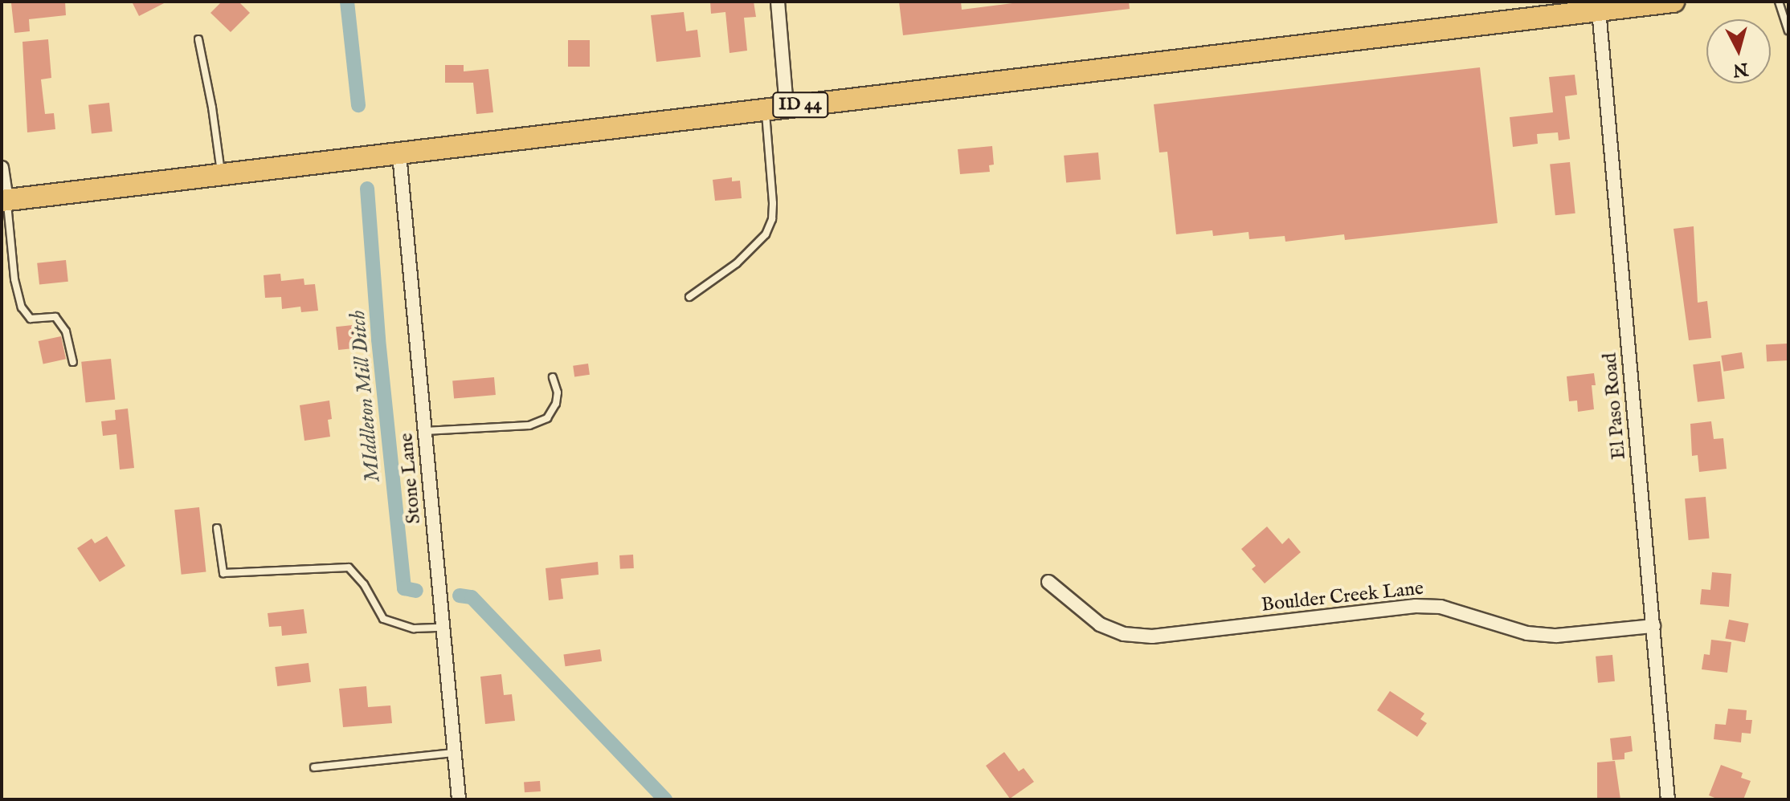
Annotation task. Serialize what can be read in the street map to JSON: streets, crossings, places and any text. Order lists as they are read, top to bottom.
{
  "streets": {
    "main road": ["ID 44"],
    "street": ["El Paso Road", "Stone Lane", "Boulder Creek Lane"]
  },
  "crossings": [
    ["ID 44", "El Paso Road"],
    ["ID 44", "Stone Lane"],
    ["El Paso Road", "Boulder Creek Lane"]
  ],
  "water": ["MIddleton Mill Ditch"],
  "north": "bottom"
}
